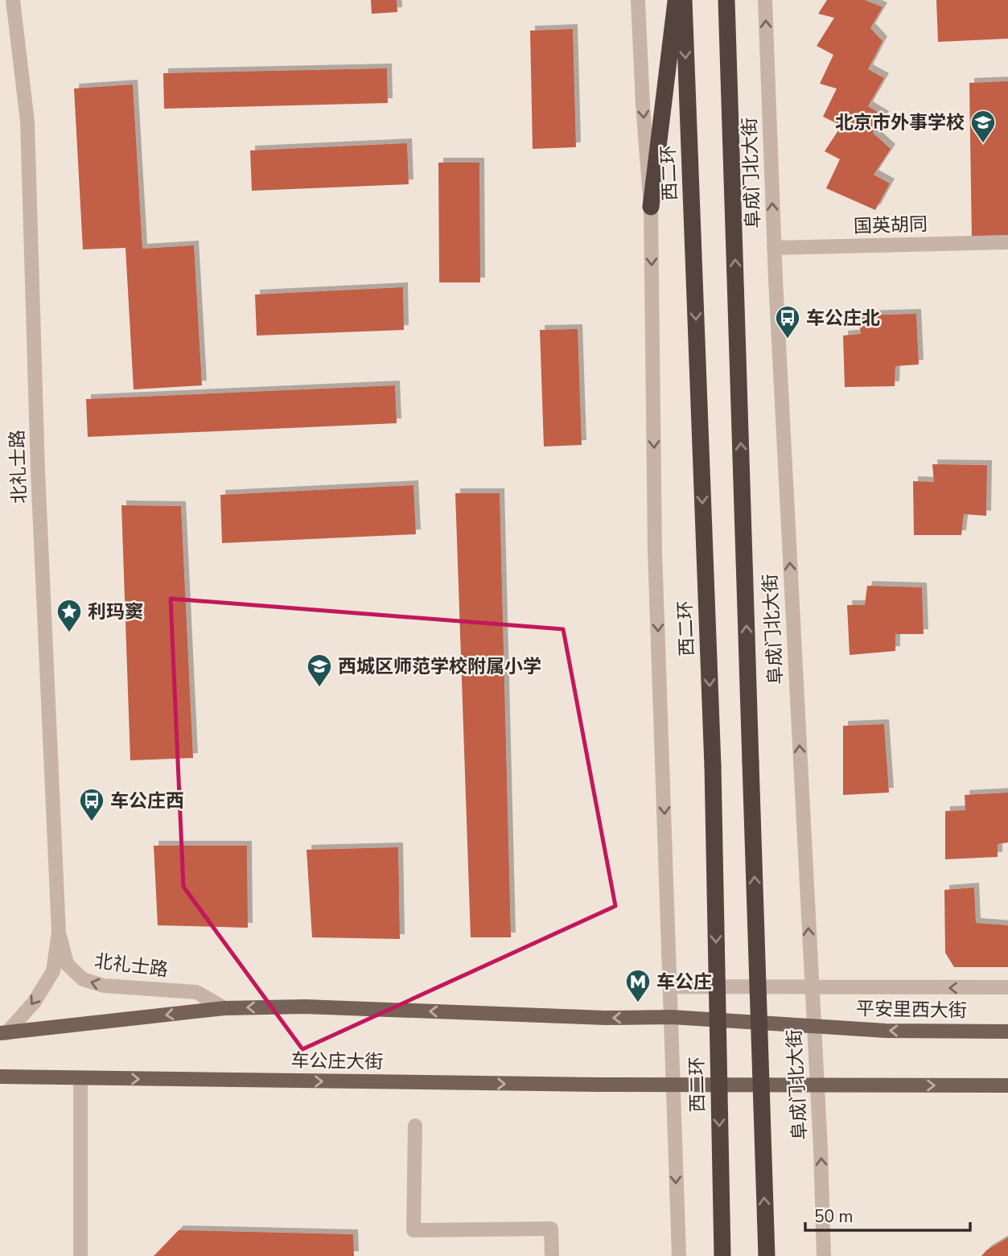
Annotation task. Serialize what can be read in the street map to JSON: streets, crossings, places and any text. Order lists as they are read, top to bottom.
{
  "streets": {
    "highway": ["西二环"],
    "main road": ["平安里西大街", "车公庄大街"],
    "street": ["阜成门北大街", "国英胡同", "北礼士路"]
  },
  "crossings": [
    ["阜成门北大街", "国英胡同"],
    ["阜成门北大街", "平安里西大街"],
    ["阜成门北大街", "车公庄大街"]
  ],
  "one_way": ["阜成门北大街"],
  "places": {
    "school or university": ["北京市外事学校", "西城区师范学校附属小学"],
    "bus stop": ["车公庄北", "车公庄西"],
    "place": ["利玛窦"],
    "metro station": ["车公庄"]
  },
  "scale_bar": "50 m"
}
